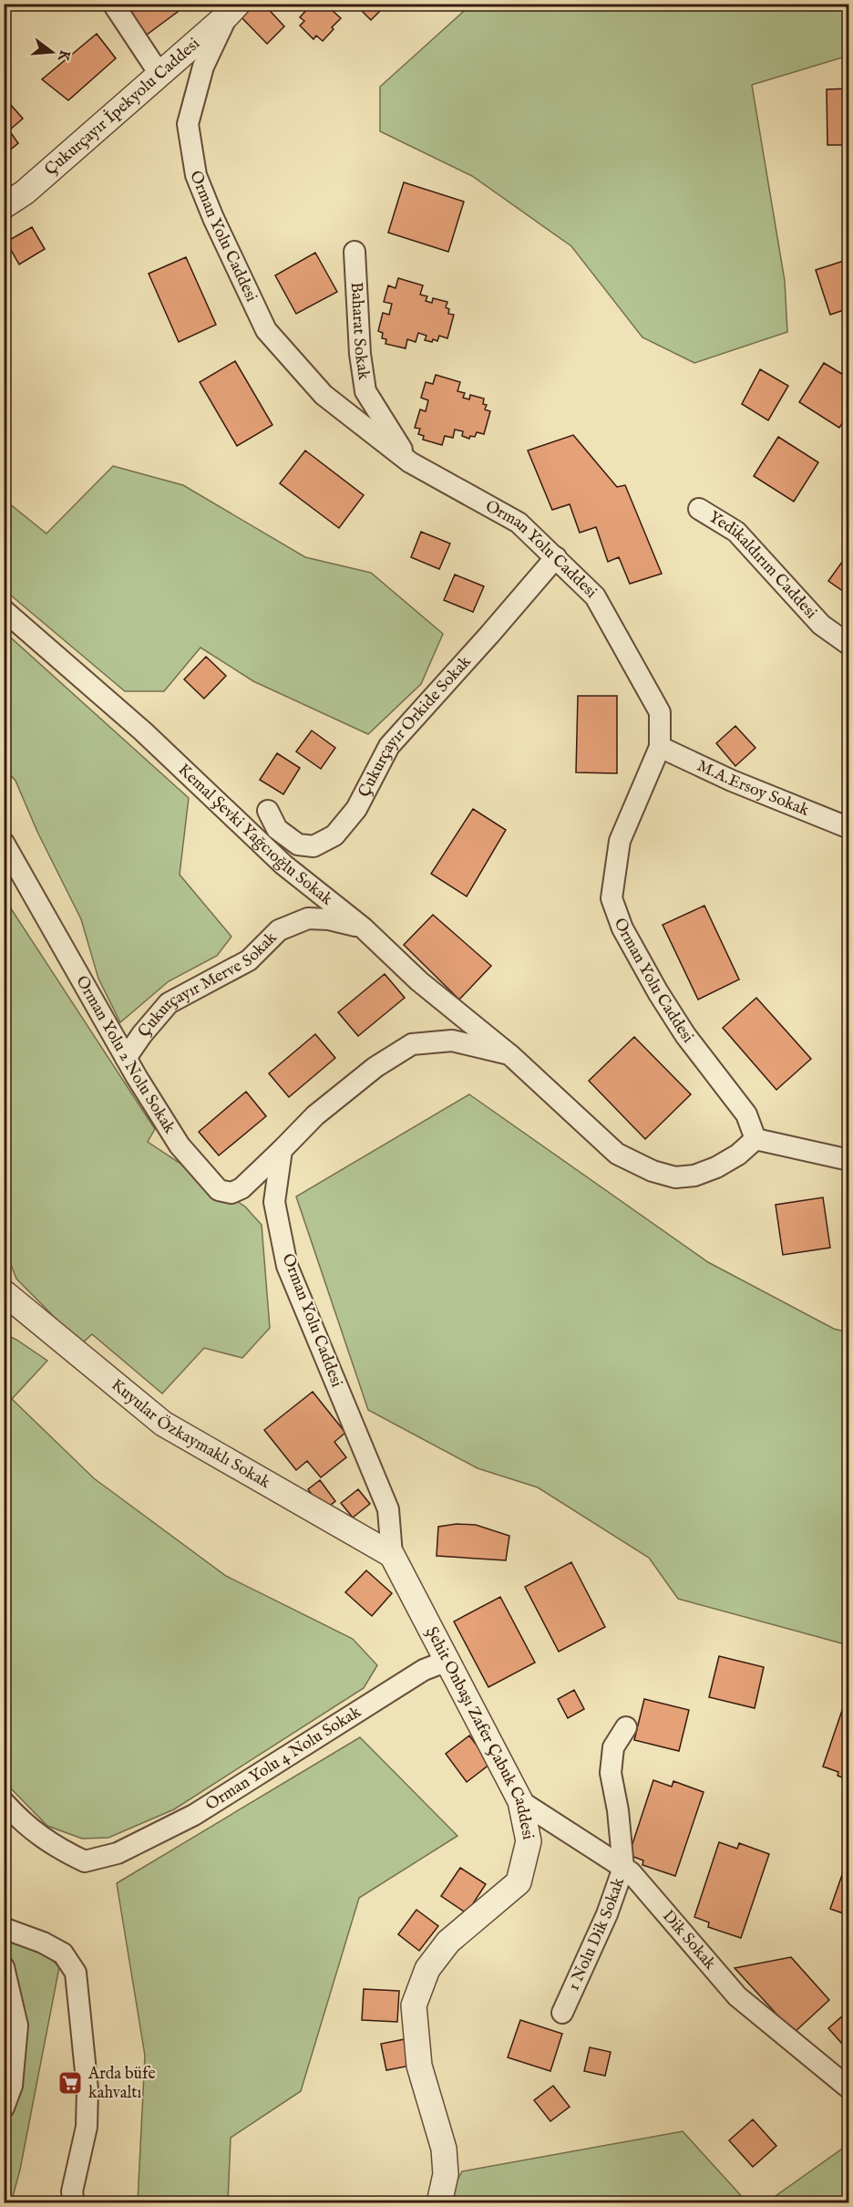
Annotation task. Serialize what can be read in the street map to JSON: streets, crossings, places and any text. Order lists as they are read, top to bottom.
{
  "streets": {
    "street": [
      "Çukurçayır İpekyolu Caddesi",
      "Orman Yolu Caddesi",
      "Baharat Sokak",
      "Yedikaldırım Caddesi",
      "Çukurçayır Orkide Sokak",
      "M.A.Ersoy Sokak",
      "Kemal Şevki Yağcıoğlu Sokak",
      "Çukurçayır Merve Sokak",
      "Orman Yolu 2 Nolu Sokak",
      "Kuyular Özkaymaklı Sokak",
      "Şehit Onbaşı Zafer Çabuk Caddesi",
      "Orman Yolu 4 Nolu Sokak",
      "1 Nolu Dik Sokak",
      "Dik Sokak"
    ]
  },
  "crossings": [
    ["Çukurçayır İpekyolu Caddesi", "Orman Yolu Caddesi"],
    ["Orman Yolu Caddesi", "Baharat Sokak"],
    ["Orman Yolu Caddesi", "Çukurçayır Orkide Sokak"],
    ["Orman Yolu Caddesi", "M.A.Ersoy Sokak"],
    ["Orman Yolu Caddesi", "Orman Yolu 2 Nolu Sokak"],
    ["Orman Yolu Caddesi", "Kuyular Özkaymaklı Sokak"],
    ["Orman Yolu Caddesi", "Şehit Onbaşı Zafer Çabuk Caddesi"],
    ["Kemal Şevki Yağcıoğlu Sokak", "Çukurçayır Merve Sokak"],
    ["Çukurçayır Merve Sokak", "Orman Yolu 2 Nolu Sokak"],
    ["Kuyular Özkaymaklı Sokak", "Şehit Onbaşı Zafer Çabuk Caddesi"],
    ["Şehit Onbaşı Zafer Çabuk Caddesi", "Orman Yolu 4 Nolu Sokak"],
    ["Şehit Onbaşı Zafer Çabuk Caddesi", "Dik Sokak"],
    ["1 Nolu Dik Sokak", "Dik Sokak"]
  ],
  "places": {
    "supermarket": ["Arda büfe kahvaltı"]
  },
  "north": "right"
}
